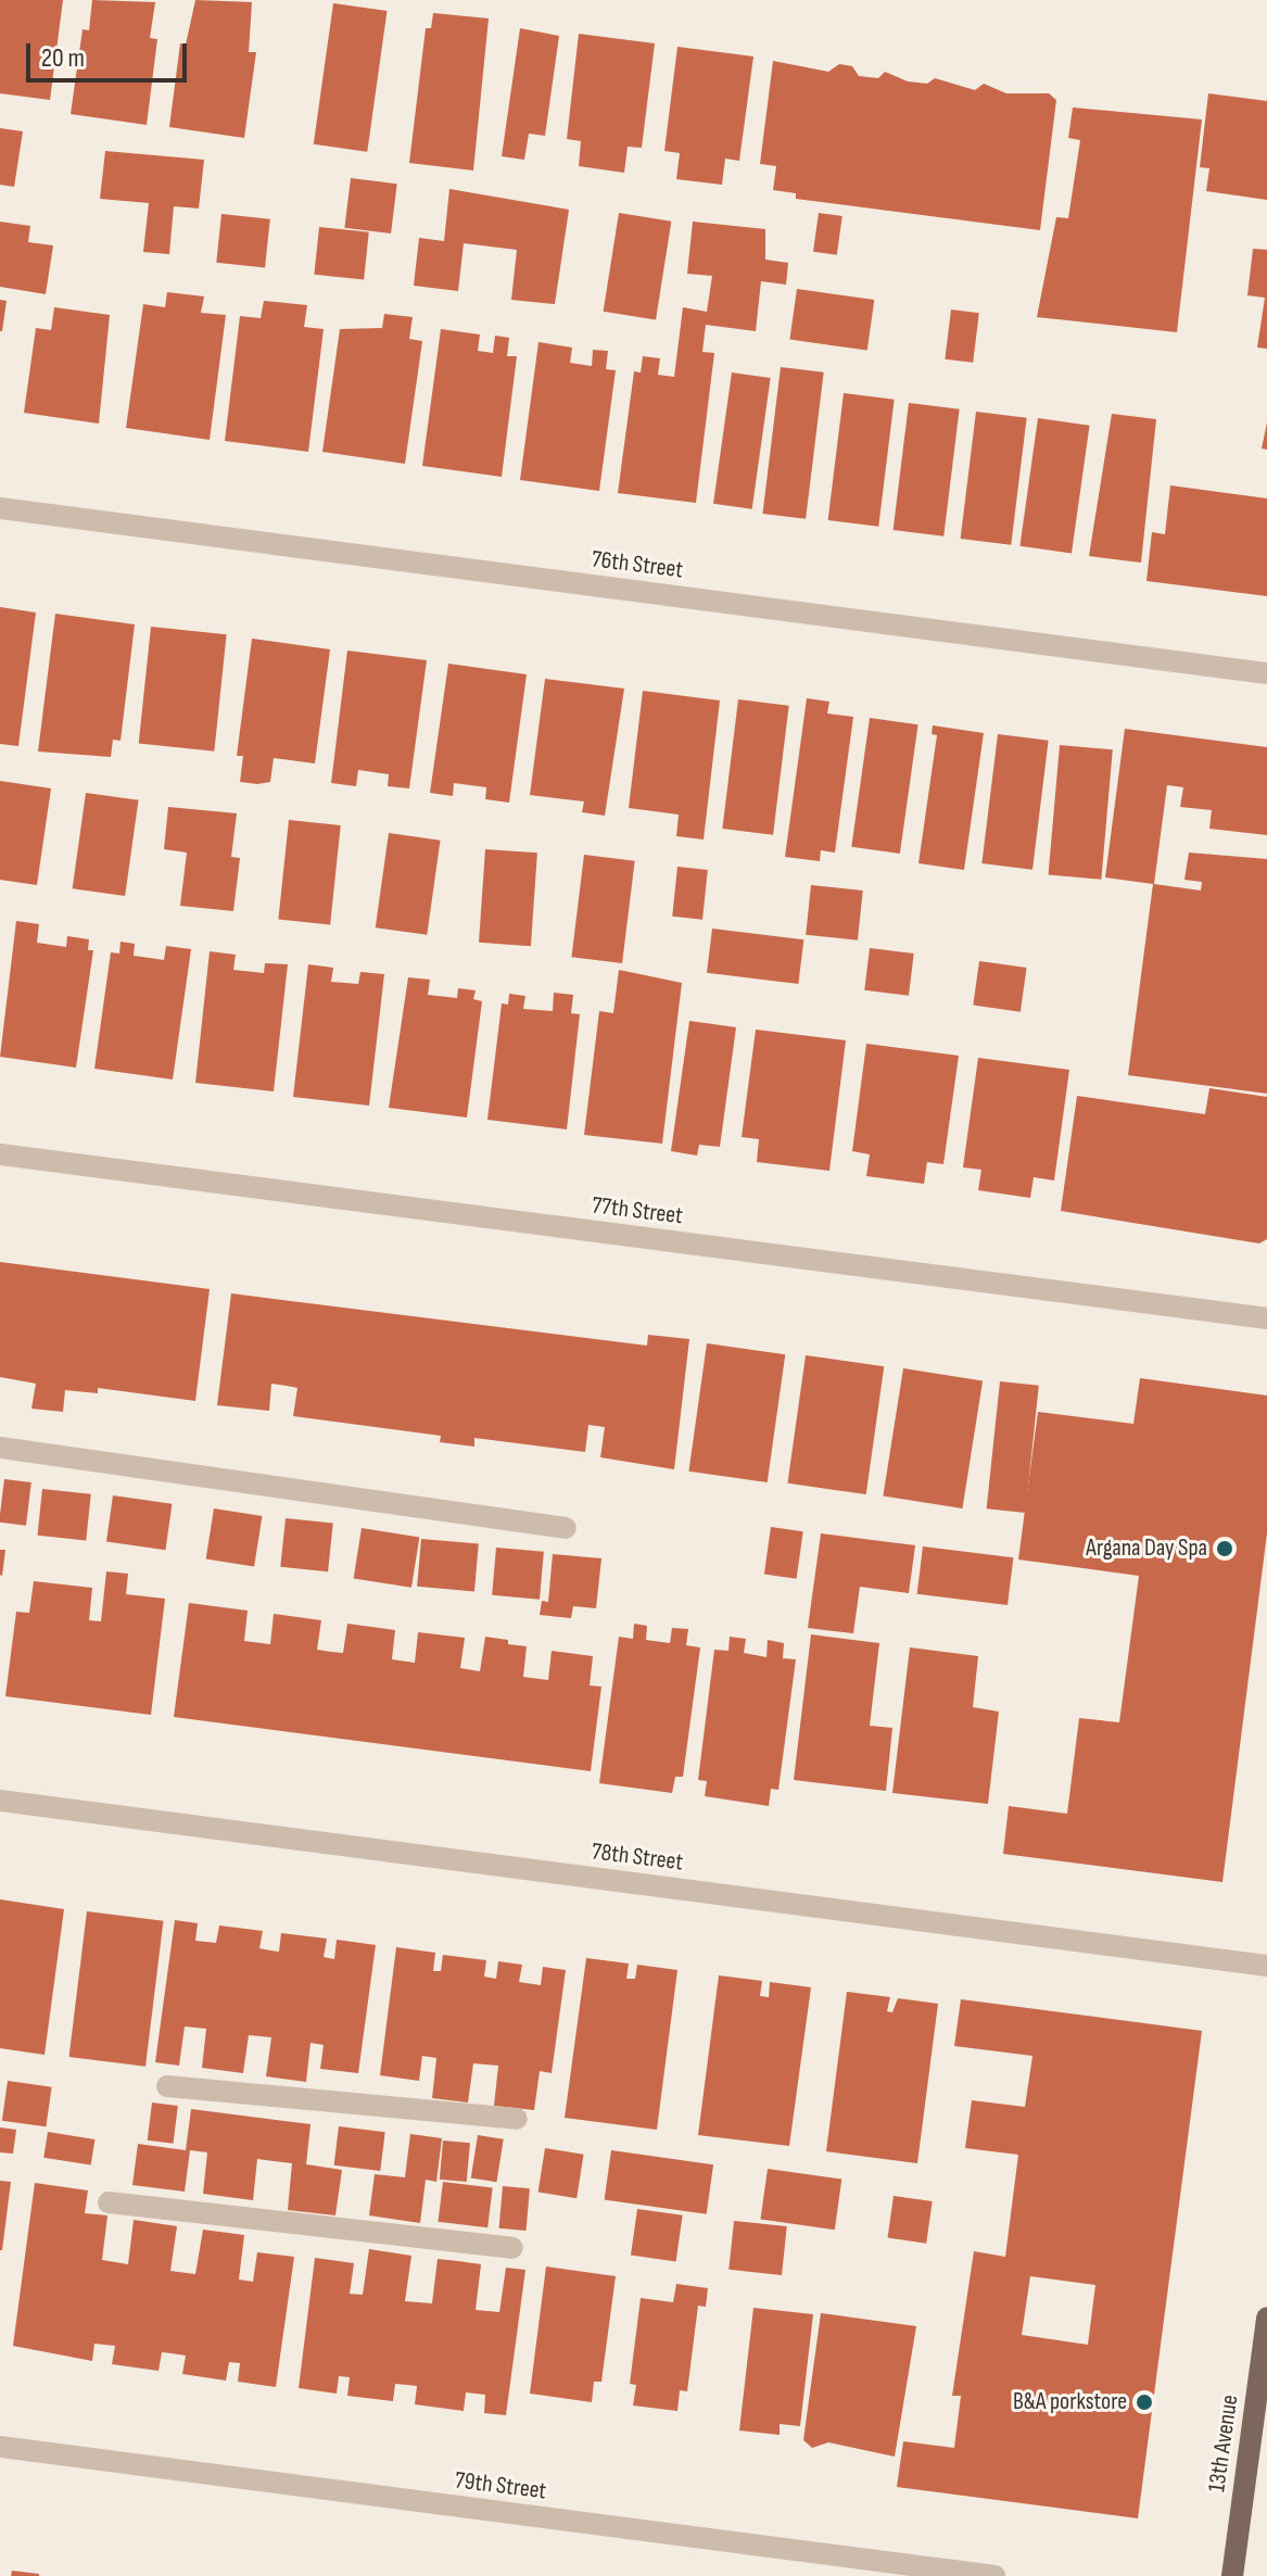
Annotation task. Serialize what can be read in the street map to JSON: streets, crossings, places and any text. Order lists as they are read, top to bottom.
{
  "streets": {
    "main road": ["13th Avenue"],
    "street": [
      "76th Street",
      "77th Street",
      "78th Street",
      "79th Street"
    ]
  },
  "places": ["Argana Day Spa", "B&A porkstore"],
  "scale_bar": "20 m"
}
